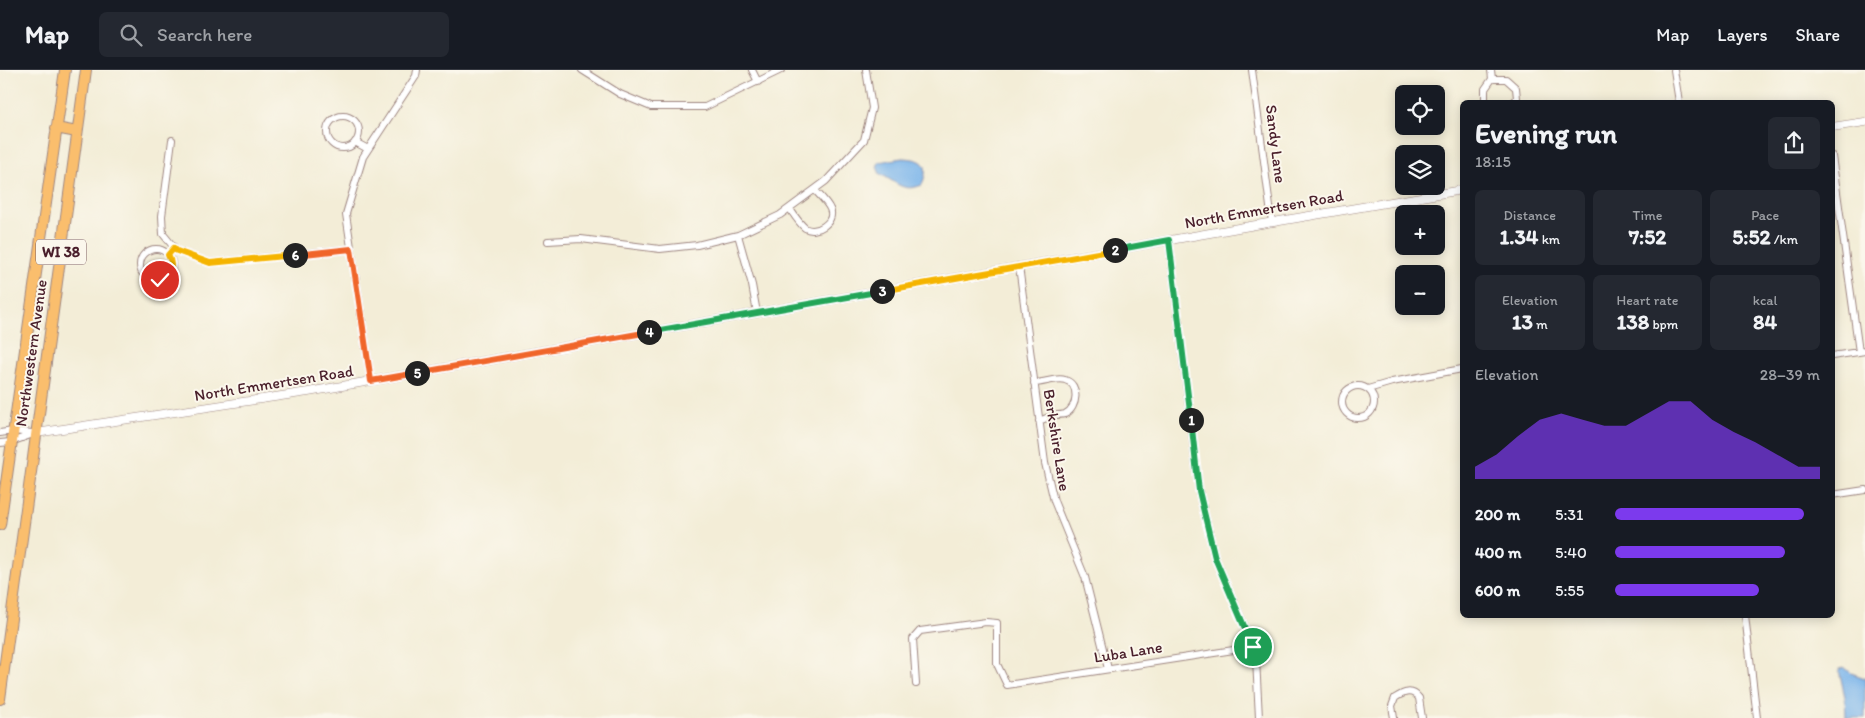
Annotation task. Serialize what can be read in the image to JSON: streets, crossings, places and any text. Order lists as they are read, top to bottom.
{
  "streets": {
    "main road": ["WI 38", "Northwestern Avenue"],
    "street": [
      "Sandy Lane",
      "North Emmertsen Road",
      "Berkshire Lane",
      "Luba Lane"
    ]
  },
  "crossings": [
    ["Sandy Lane", "North Emmertsen Road"],
    ["North Emmertsen Road", "Northwestern Avenue"],
    ["North Emmertsen Road", "Berkshire Lane"],
    ["Berkshire Lane", "Luba Lane"]
  ],
  "page": {
    "header": "Map",
    "search": "Search here",
    "nav": ["Map", "Layers", "Share"],
    "map_buttons": ["+", "−"],
    "heading": ["Evening run", "18:15"],
    "stats": [
      ["Distance", "1.34 km"],
      ["Time", "7:52"],
      ["Pace", "5:52 /km"],
      ["Elevation", "13 m"],
      ["Heart rate", "138 bpm"],
      ["kcal", "84"]
    ],
    "pins": [
      "2",
      "6",
      "3",
      "4",
      "5",
      "1"
    ],
    "chart": ["Elevation", "28–39 m"],
    "list": [
      {
        "name": "200 m",
        "note": "5:31"
      },
      {
        "name": "400 m",
        "note": "5:40"
      },
      {
        "name": "600 m",
        "note": "5:55"
      }
    ]
  }
}
